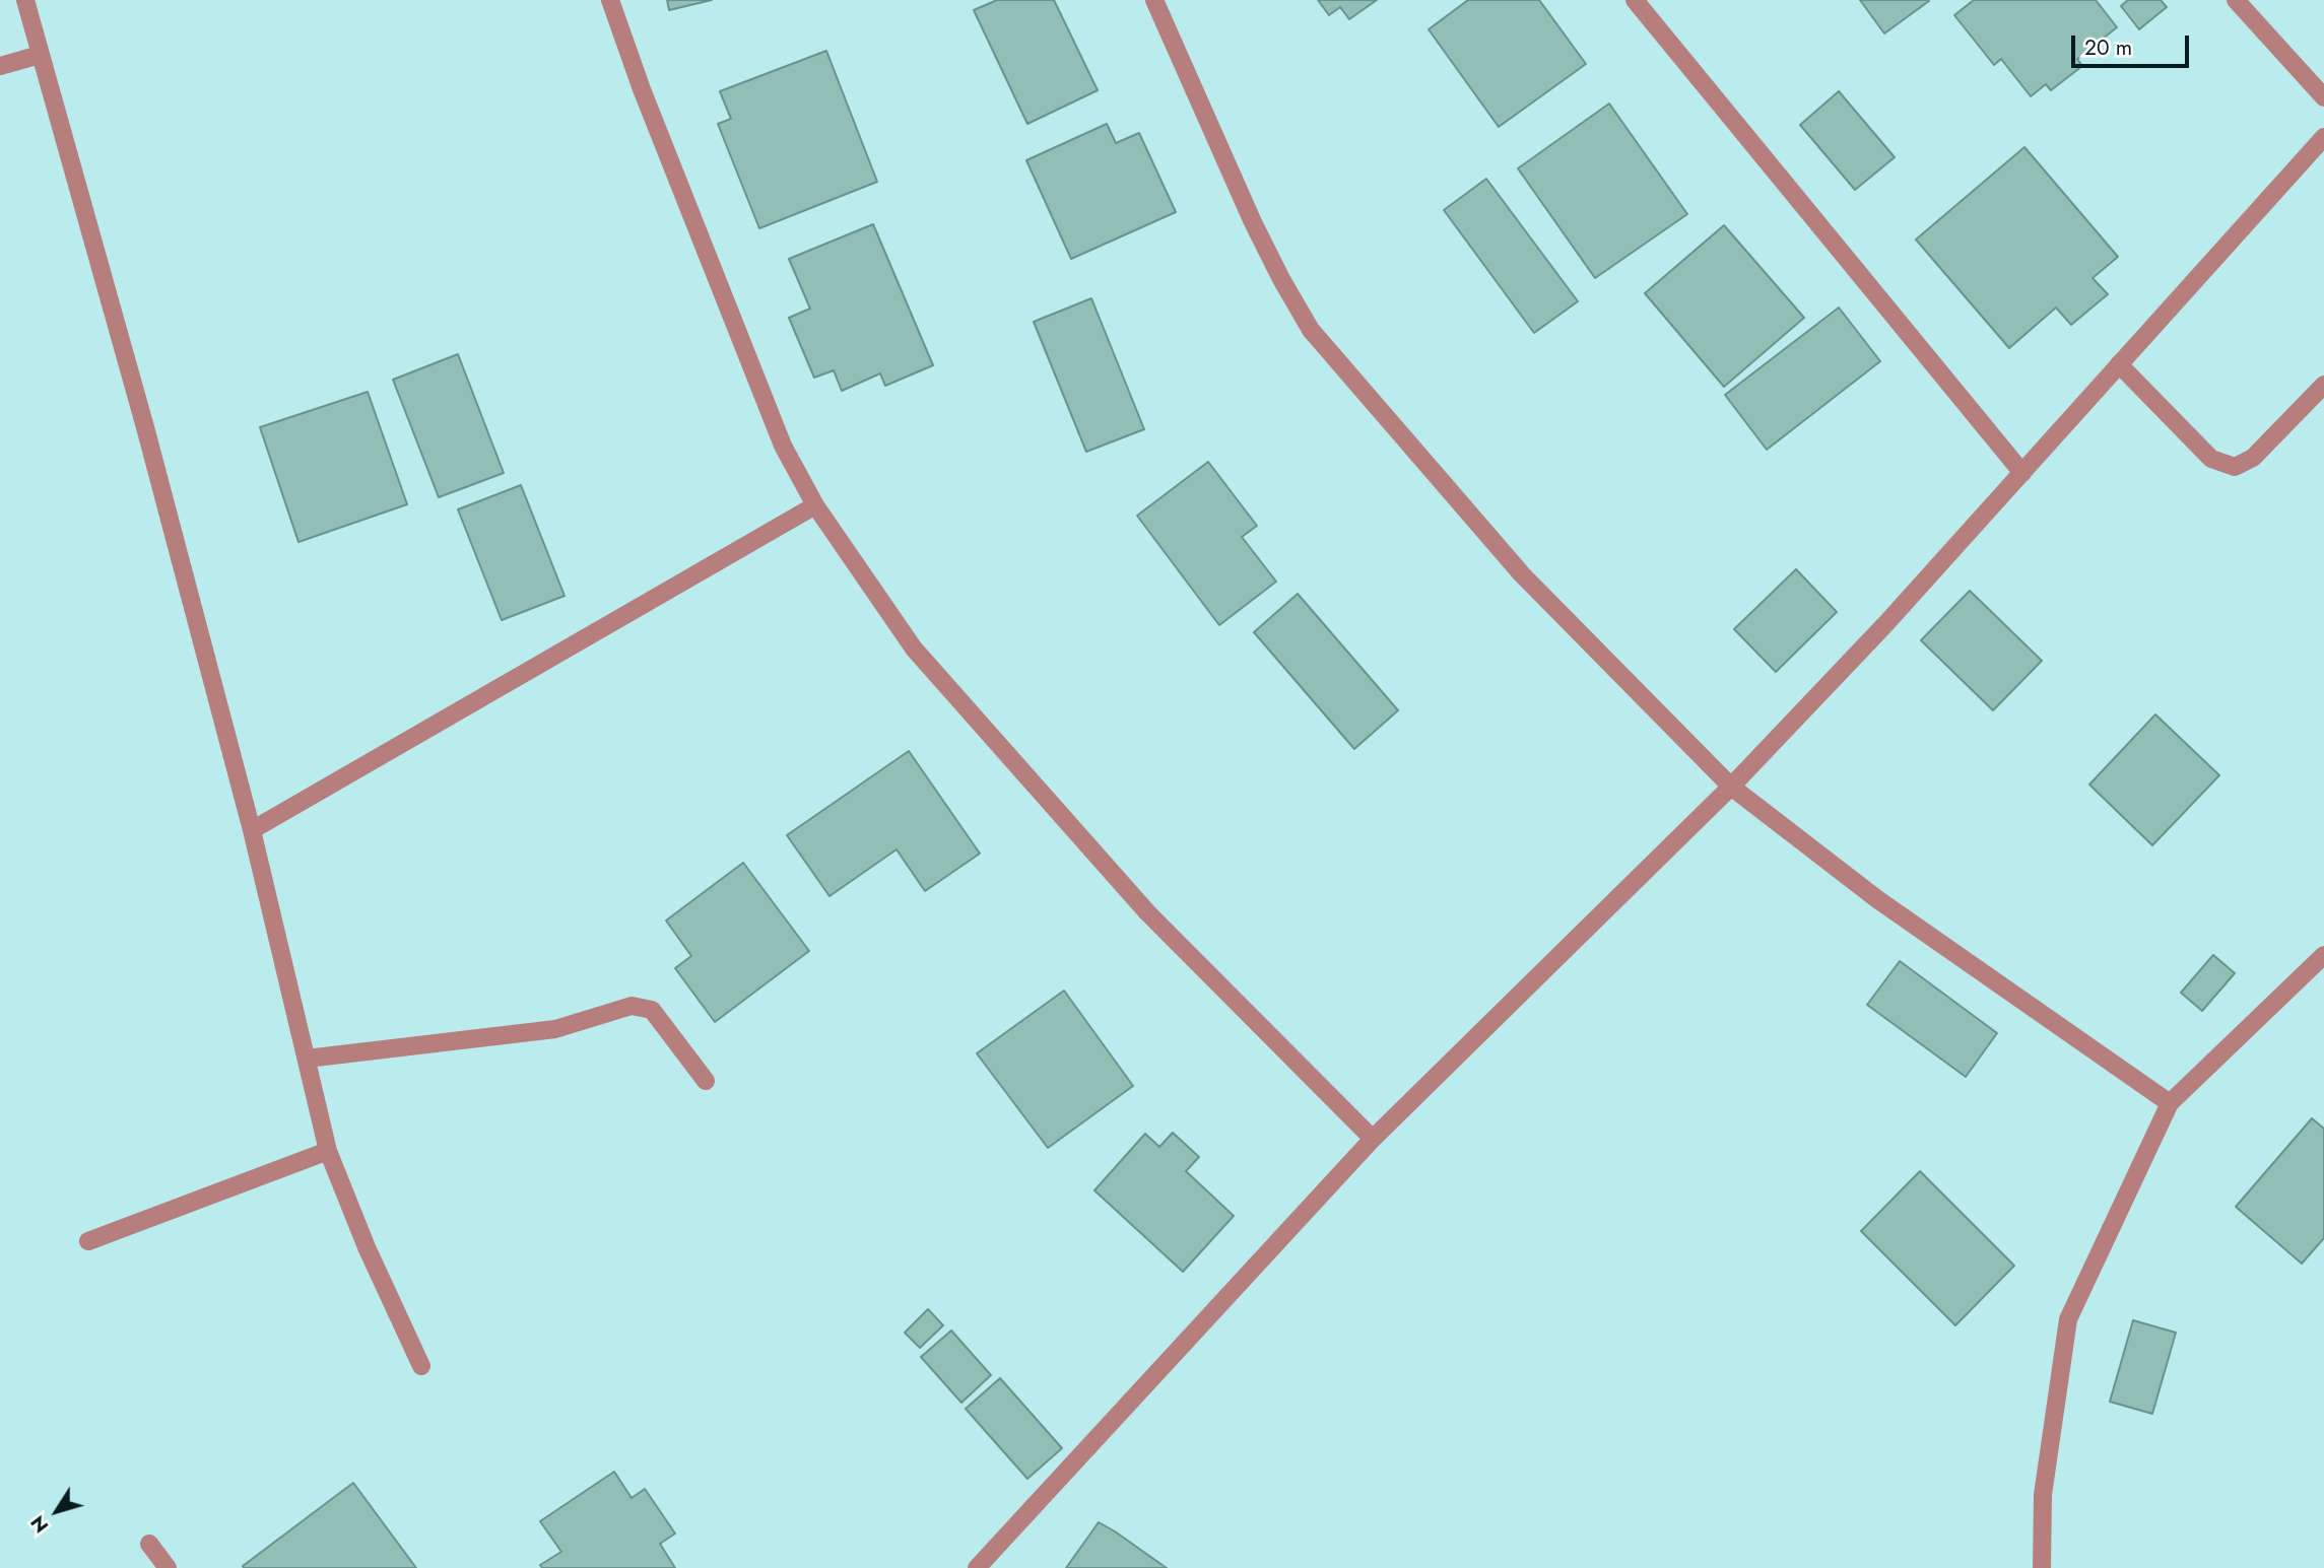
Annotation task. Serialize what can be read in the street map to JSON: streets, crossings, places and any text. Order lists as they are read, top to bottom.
{
  "scale_bar": "20 m",
  "north": "bottom left"
}
